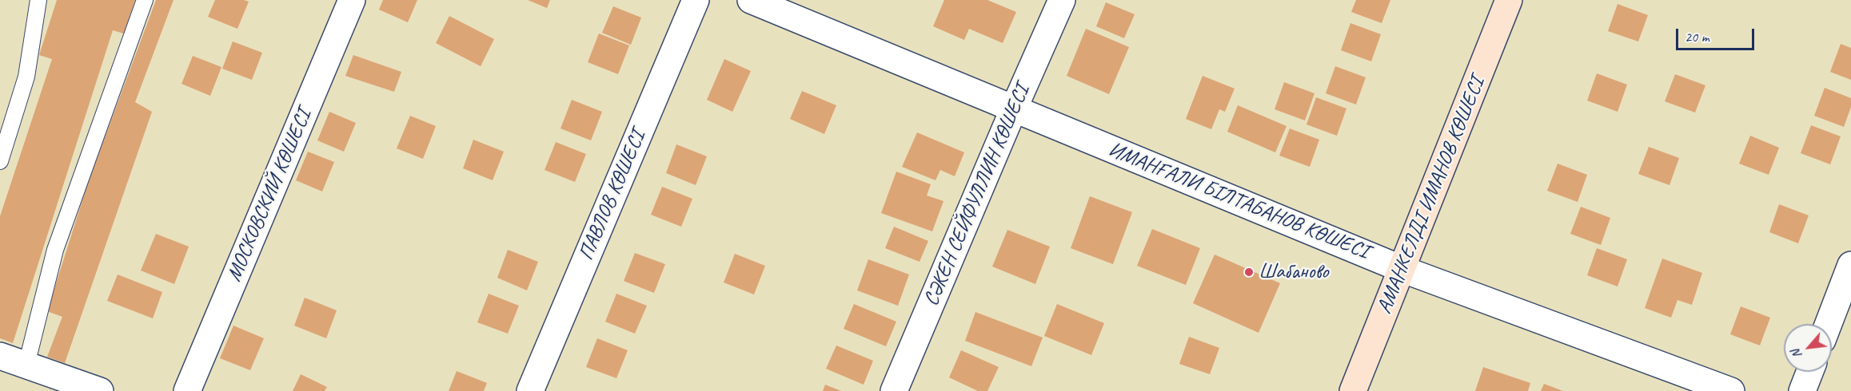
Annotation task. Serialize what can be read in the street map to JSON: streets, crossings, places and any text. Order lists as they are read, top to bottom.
{
  "streets": {
    "main road": ["АМАНКЕЛДІ ИМАНОВ КӨШЕСІ"],
    "street": [
      "МОСКОВСКИЙ КӨШЕСІ",
      "ПАВЛОВ КӨШЕСІ",
      "СӘКЕН СЕЙФУЛЛИН КӨШЕСІ",
      "ИМАНҒАЛИ БІЛТАБАНОВ КӨШЕСІ"
    ]
  },
  "crossings": [
    ["СӘКЕН СЕЙФУЛЛИН КӨШЕСІ", "ИМАНҒАЛИ БІЛТАБАНОВ КӨШЕСІ"],
    ["АМАНКЕЛДІ ИМАНОВ КӨШЕСІ", "ИМАНҒАЛИ БІЛТАБАНОВ КӨШЕСІ"]
  ],
  "places": ["Шабаново"],
  "scale_bar": "20 m",
  "north": "bottom left"
}
